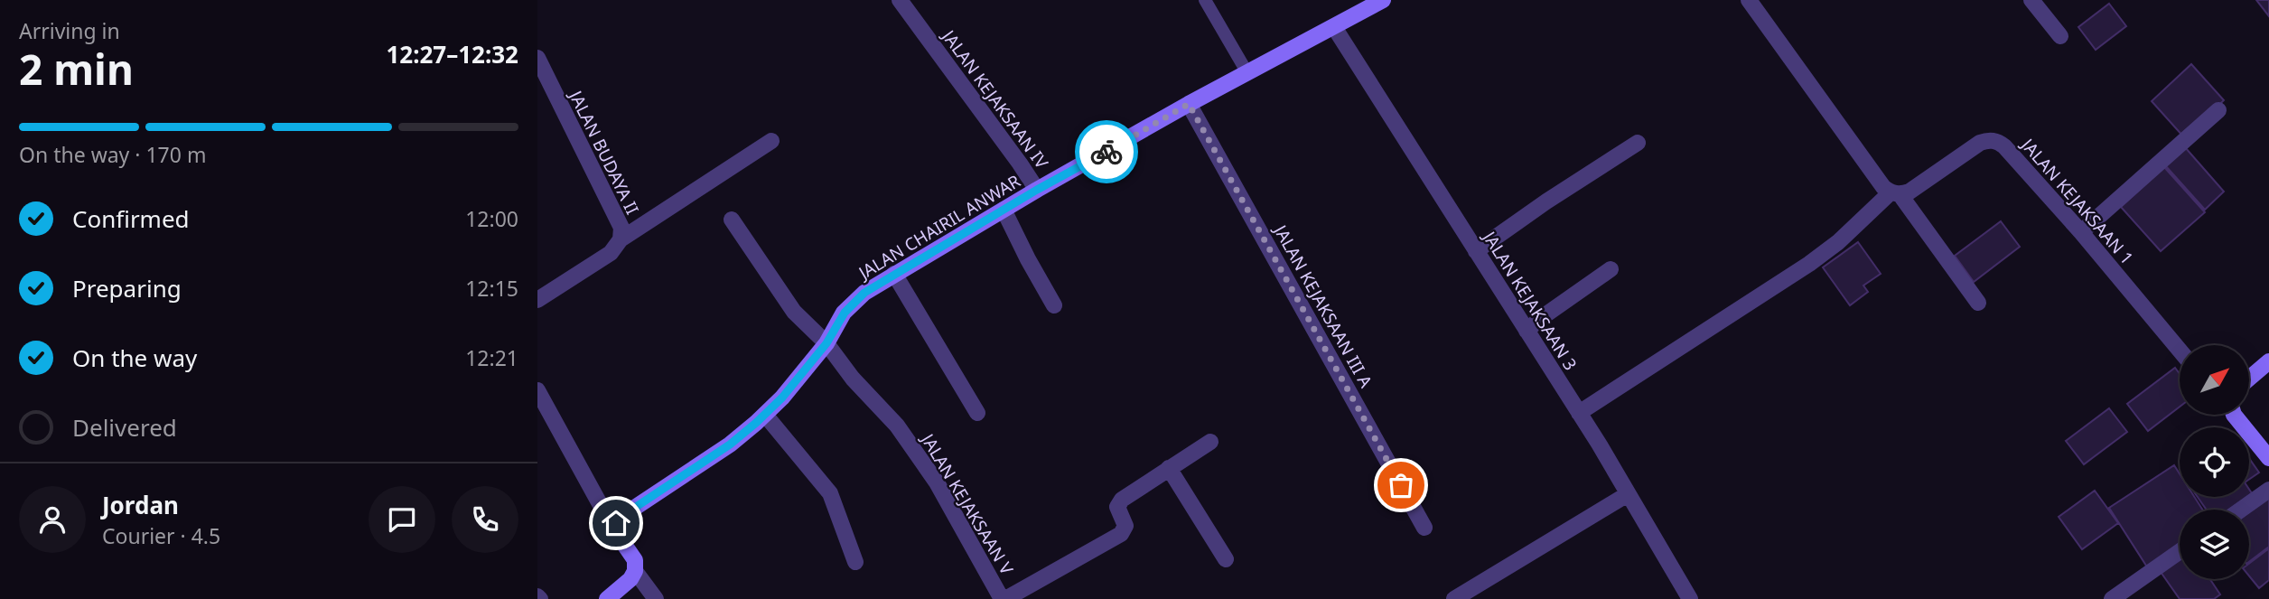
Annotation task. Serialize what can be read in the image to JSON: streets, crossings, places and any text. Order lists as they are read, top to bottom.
{
  "streets": {
    "street": [
      "JALAN KEJAKSAAN IV",
      "JALAN BUDAYA II",
      "JALAN KEJAKSAAN 1",
      "JALAN CHAIRIL ANWAR",
      "JALAN KEJAKSAAN 3",
      "JALAN KEJAKSAAN III A",
      "JALAN KEJAKSAAN V"
    ]
  },
  "crossings": [
    ["JALAN KEJAKSAAN IV", "JALAN CHAIRIL ANWAR"],
    ["JALAN CHAIRIL ANWAR", "JALAN KEJAKSAAN 3"],
    ["JALAN CHAIRIL ANWAR", "JALAN KEJAKSAAN III A"],
    ["JALAN CHAIRIL ANWAR", "JALAN KEJAKSAAN V"]
  ],
  "north": "top right",
  "page": {
    "heading": ["2 min", "Arriving in", "12:27–12:32"],
    "panel": ["Jordan", "Courier · 4.5"],
    "bar": "On the way · 170 m",
    "list": [
      ["Confirmed", "12:00"],
      ["Preparing", "12:15"],
      ["On the way", "12:21"],
      "Delivered"
    ]
  }
}
